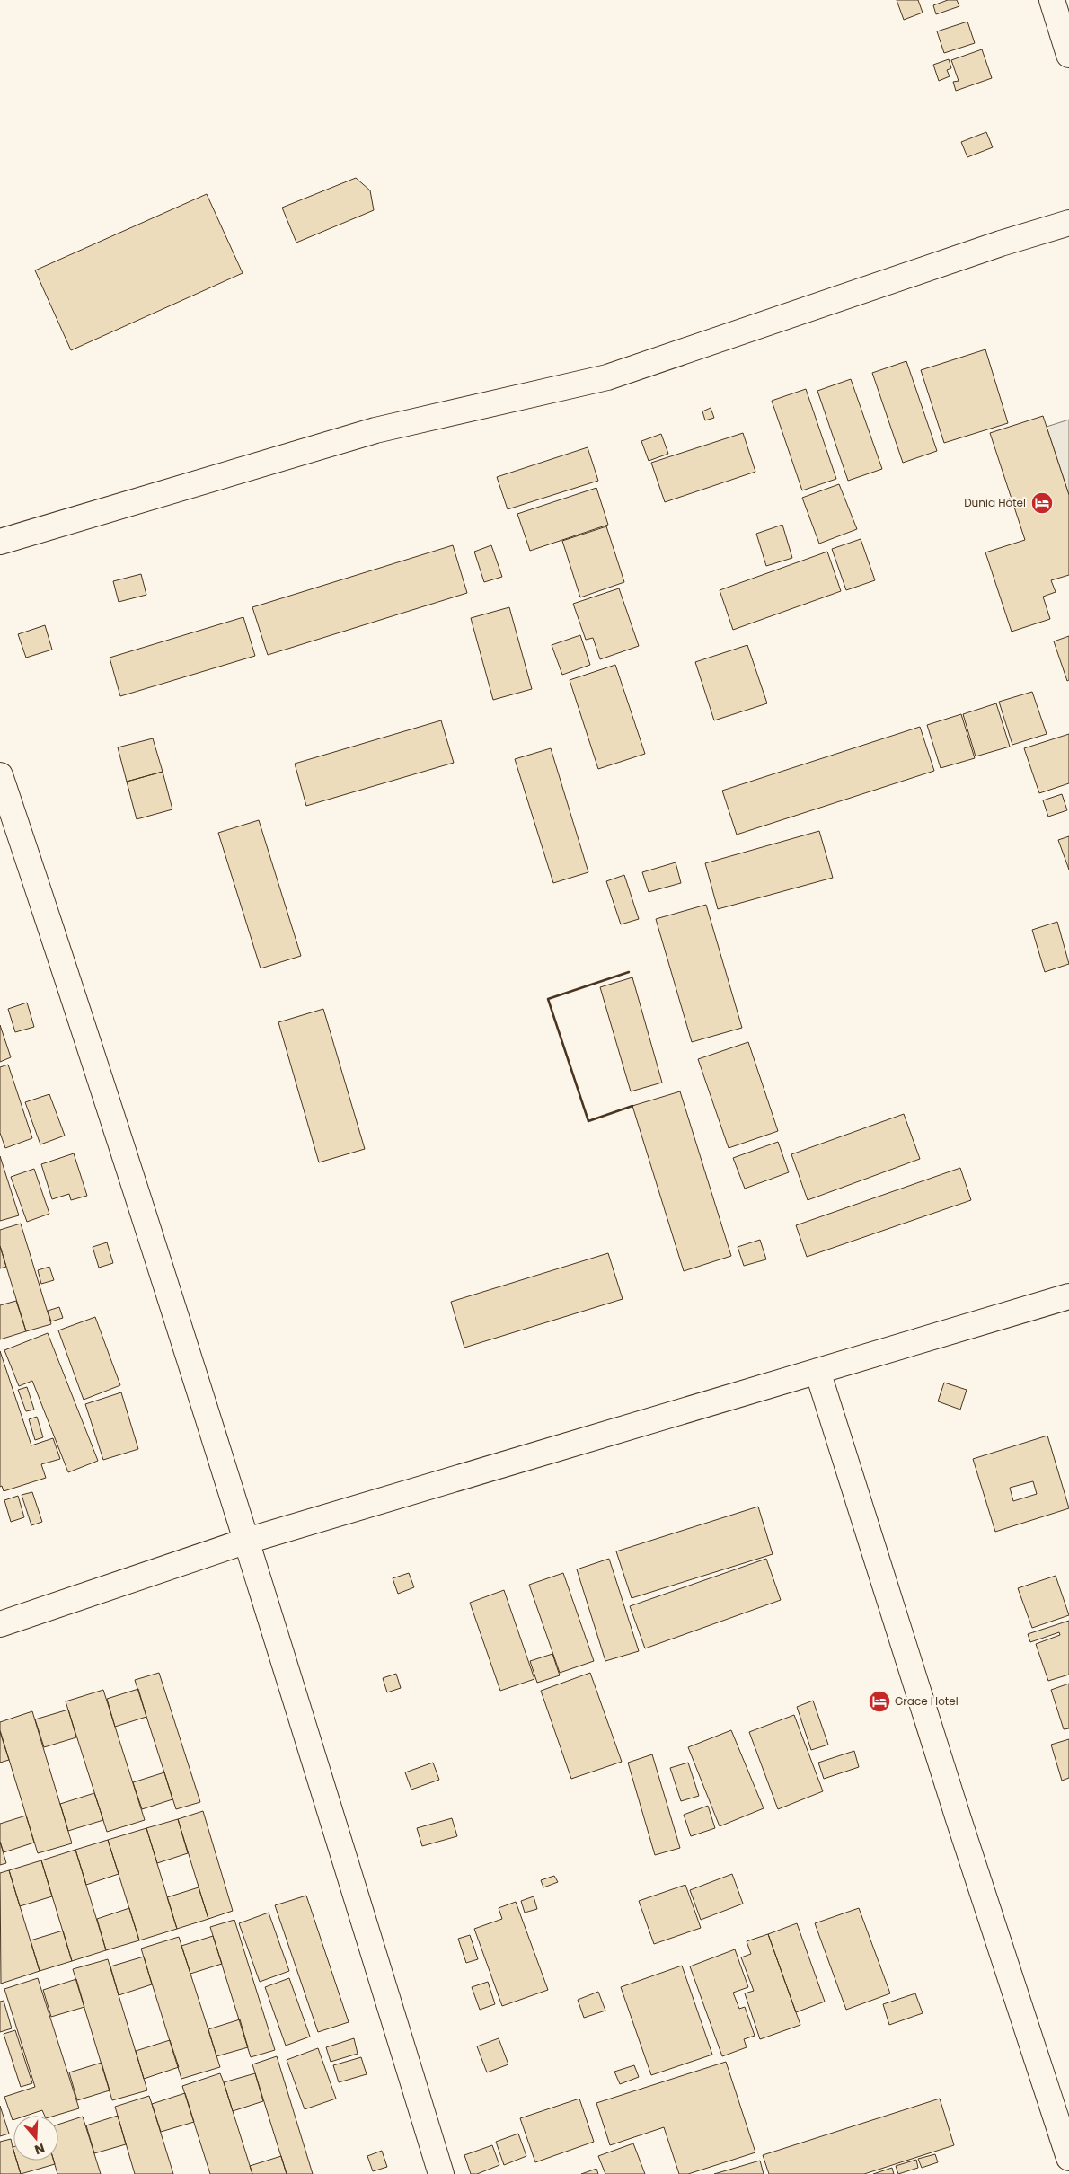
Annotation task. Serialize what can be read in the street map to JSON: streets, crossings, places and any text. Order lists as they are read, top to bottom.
{
  "places": {
    "hotel": ["Dunia Hôtel", "Grace Hotel"]
  },
  "north": "bottom"
}
